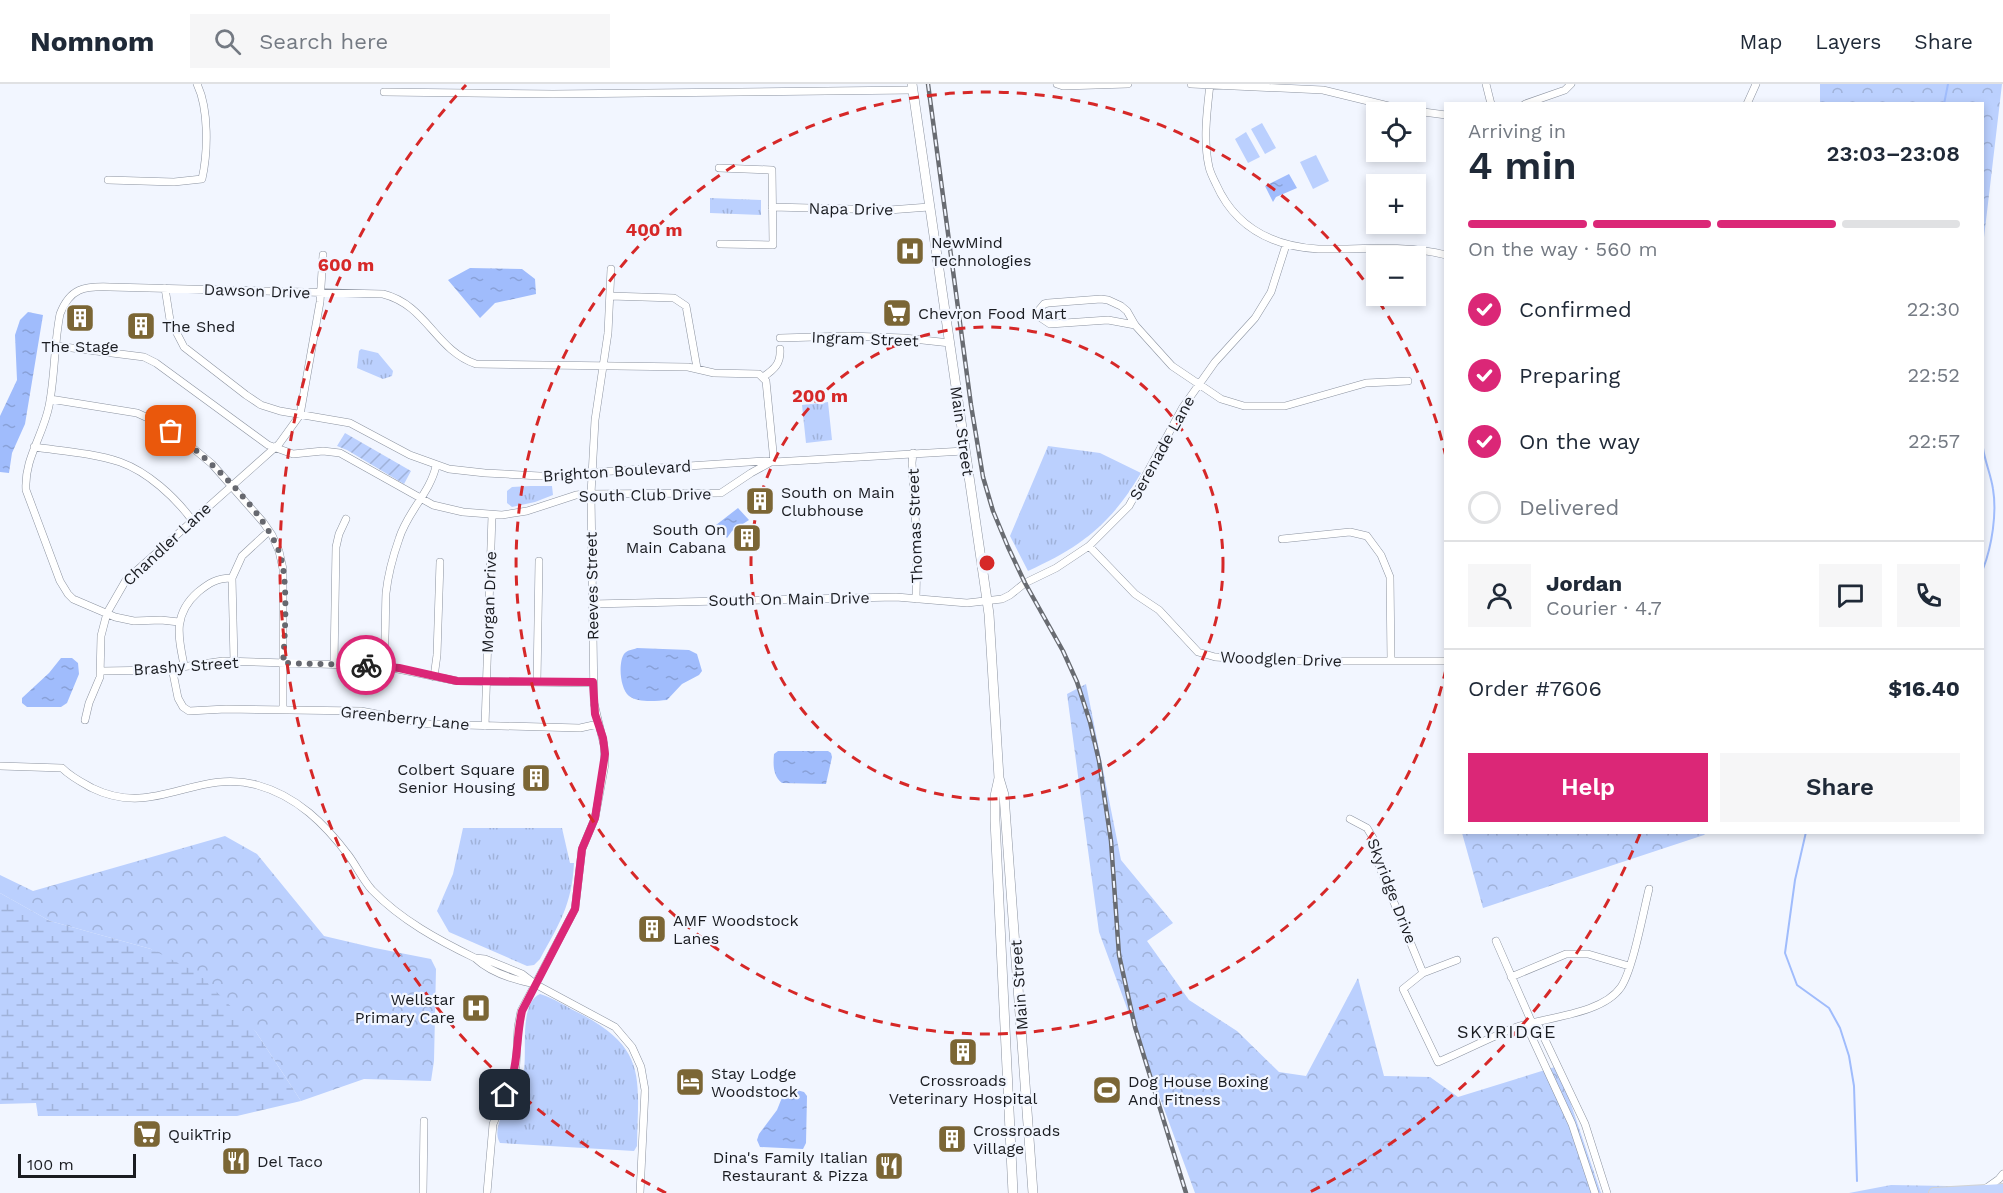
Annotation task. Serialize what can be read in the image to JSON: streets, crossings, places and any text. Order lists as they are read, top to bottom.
{
  "streets": {
    "main road": ["Main Street"],
    "street": [
      "Napa Drive",
      "Dawson Drive",
      "Ingram Street",
      "Serenade Lane",
      "Brighton Boulevard",
      "South Club Drive",
      "Thomas Street",
      "Chandler Lane",
      "Reeves Street",
      "South On Main Drive",
      "Morgan Drive",
      "Woodglen Drive",
      "Brashy Street",
      "Greenberry Lane",
      "Skyridge Drive"
    ]
  },
  "crossings": [
    ["Napa Drive", "Main Street"],
    ["Dawson Drive", "Brighton Boulevard"],
    ["Dawson Drive", "South Club Drive"],
    ["Dawson Drive", "Chandler Lane"],
    ["Dawson Drive", "Reeves Street"],
    ["Ingram Street", "Main Street"],
    ["Main Street", "Serenade Lane"],
    ["Main Street", "Brighton Boulevard"],
    ["Main Street", "South On Main Drive"],
    ["Serenade Lane", "South On Main Drive"],
    ["Serenade Lane", "Woodglen Drive"],
    ["Brighton Boulevard", "South Club Drive"],
    ["Brighton Boulevard", "Thomas Street"],
    ["Brighton Boulevard", "Chandler Lane"],
    ["Brighton Boulevard", "Reeves Street"],
    ["South Club Drive", "Chandler Lane"],
    ["South Club Drive", "Reeves Street"],
    ["South Club Drive", "Morgan Drive"],
    ["Thomas Street", "South On Main Drive"],
    ["Chandler Lane", "Brashy Street"],
    ["Reeves Street", "South On Main Drive"],
    ["Reeves Street", "Brashy Street"],
    ["Reeves Street", "Greenberry Lane"],
    ["Morgan Drive", "Brashy Street"],
    ["Morgan Drive", "Greenberry Lane"],
    ["Brashy Street", "Greenberry Lane"]
  ],
  "districts": ["SKYRIDGE"],
  "places": {
    "hospital": ["NewMind Technologies", "Wellstar Primary Care"],
    "supermarket": ["Chevron Food Mart", "QuikTrip"],
    "building": [
      "The Stage",
      "The Shed",
      "South on Main Clubhouse",
      "South On Main Cabana",
      "Colbert Square Senior Housing",
      "AMF Woodstock Lanes",
      "Crossroads Veterinary Hospital",
      "Crossroads Village"
    ],
    "hotel": ["Stay Lodge Woodstock"],
    "sports": ["Dog House Boxing And Fitness"],
    "restaurant": ["Del Taco", "Dina's Family Italian Restaurant & Pizza"]
  },
  "scale_bar": "100 m",
  "page": {
    "header": "Nomnom",
    "search": "Search here",
    "nav": ["Map", "Layers", "Share"],
    "map_buttons": ["+", "−"],
    "heading": ["4 min", "Arriving in", "23:03–23:08"],
    "panel": [
      "Jordan",
      "Courier · 4.7",
      "Order #7606",
      "$16.40"
    ],
    "bar": "On the way · 560 m",
    "list": [
      ["Confirmed", "22:30"],
      ["Preparing", "22:52"],
      ["On the way", "22:57"],
      "Delivered"
    ],
    "buttons": ["Help", "Share"],
    "scale": "100 m"
  },
  "rings": ["400 m", "600 m", "200 m"]
}
